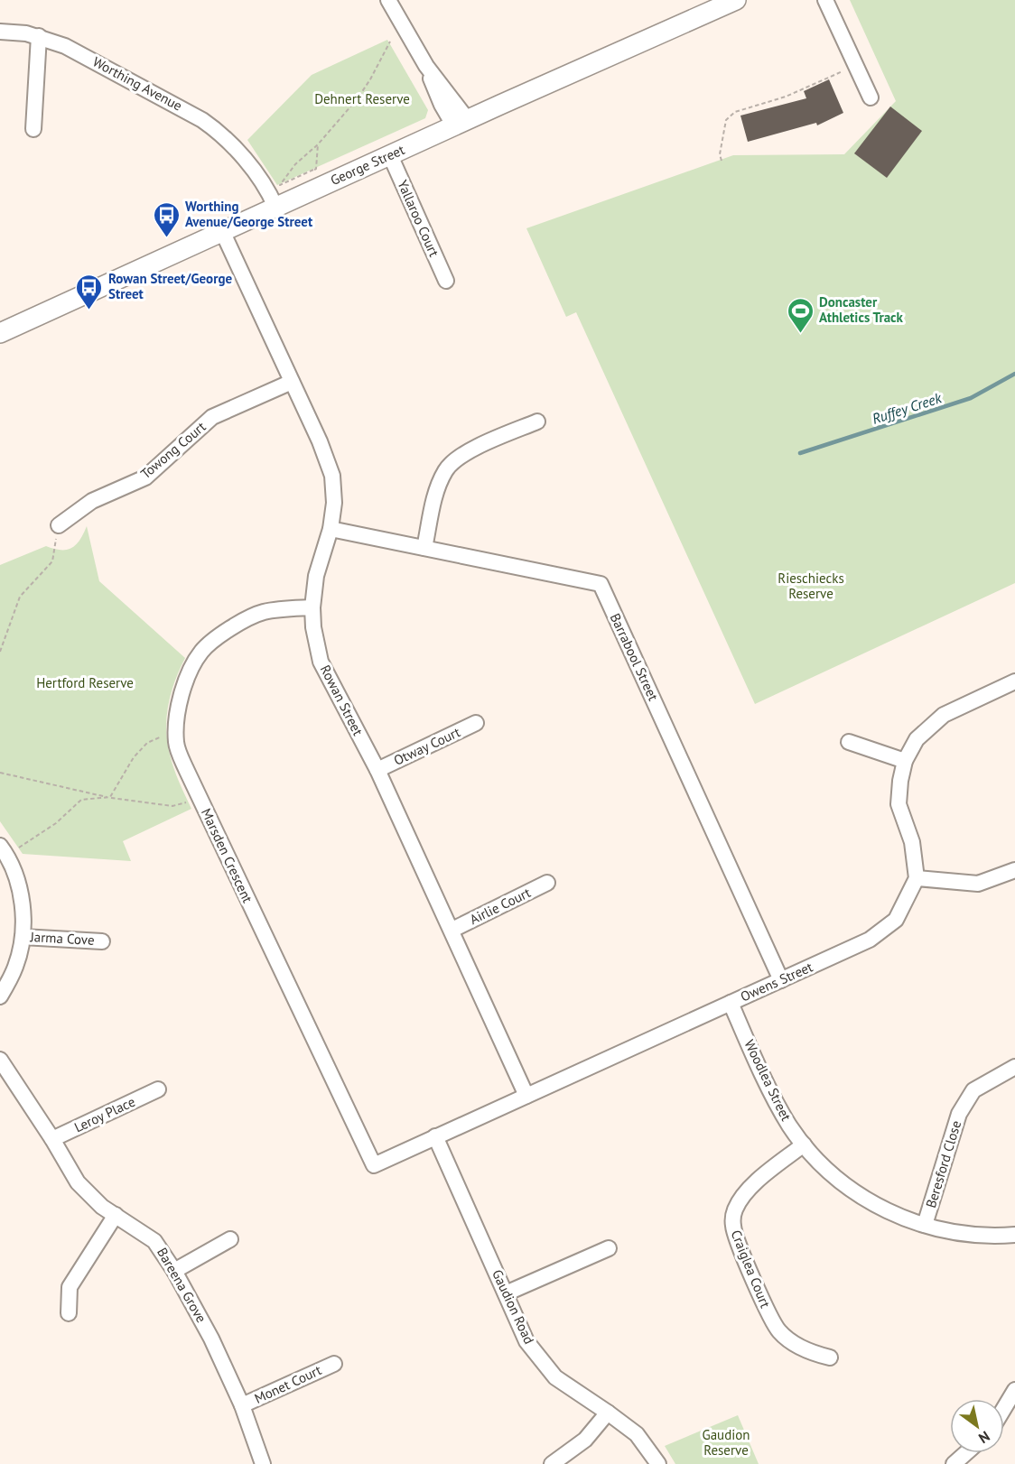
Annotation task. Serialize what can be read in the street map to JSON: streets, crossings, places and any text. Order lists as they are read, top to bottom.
{
  "streets": {
    "main road": ["George Street"],
    "street": [
      "Worthing Avenue",
      "Yallaroo Court",
      "Towong Court",
      "Barrabool Street",
      "Rowan Street",
      "Otway Court",
      "Marsden Crescent",
      "Airlie Court",
      "Jarma Cove",
      "Owens Street",
      "Woodlea Street",
      "Leroy Place",
      "Beresford Close",
      "Craiglea Court",
      "Bareena Grove",
      "Gaudion Road",
      "Monet Court"
    ]
  },
  "crossings": [
    ["Worthing Avenue", "George Street"],
    ["George Street", "Yallaroo Court"],
    ["George Street", "Rowan Street"],
    ["Towong Court", "Rowan Street"],
    ["Barrabool Street", "Rowan Street"],
    ["Barrabool Street", "Owens Street"],
    ["Rowan Street", "Otway Court"],
    ["Rowan Street", "Marsden Crescent"],
    ["Rowan Street", "Airlie Court"],
    ["Rowan Street", "Owens Street"],
    ["Marsden Crescent", "Owens Street"],
    ["Owens Street", "Woodlea Street"],
    ["Owens Street", "Gaudion Road"],
    ["Woodlea Street", "Beresford Close"],
    ["Woodlea Street", "Craiglea Court"],
    ["Leroy Place", "Bareena Grove"],
    ["Bareena Grove", "Monet Court"]
  ],
  "water": ["Ruffey Creek"],
  "parks": [
    "Dehnert Reserve",
    "Rieschiecks Reserve",
    "Hertford Reserve",
    "Gaudion Reserve"
  ],
  "places": {
    "bus stop": ["Worthing Avenue/George Street", "Rowan Street/George Street"],
    "sports": ["Doncaster Athletics Track"]
  },
  "north": "bottom right"
}
